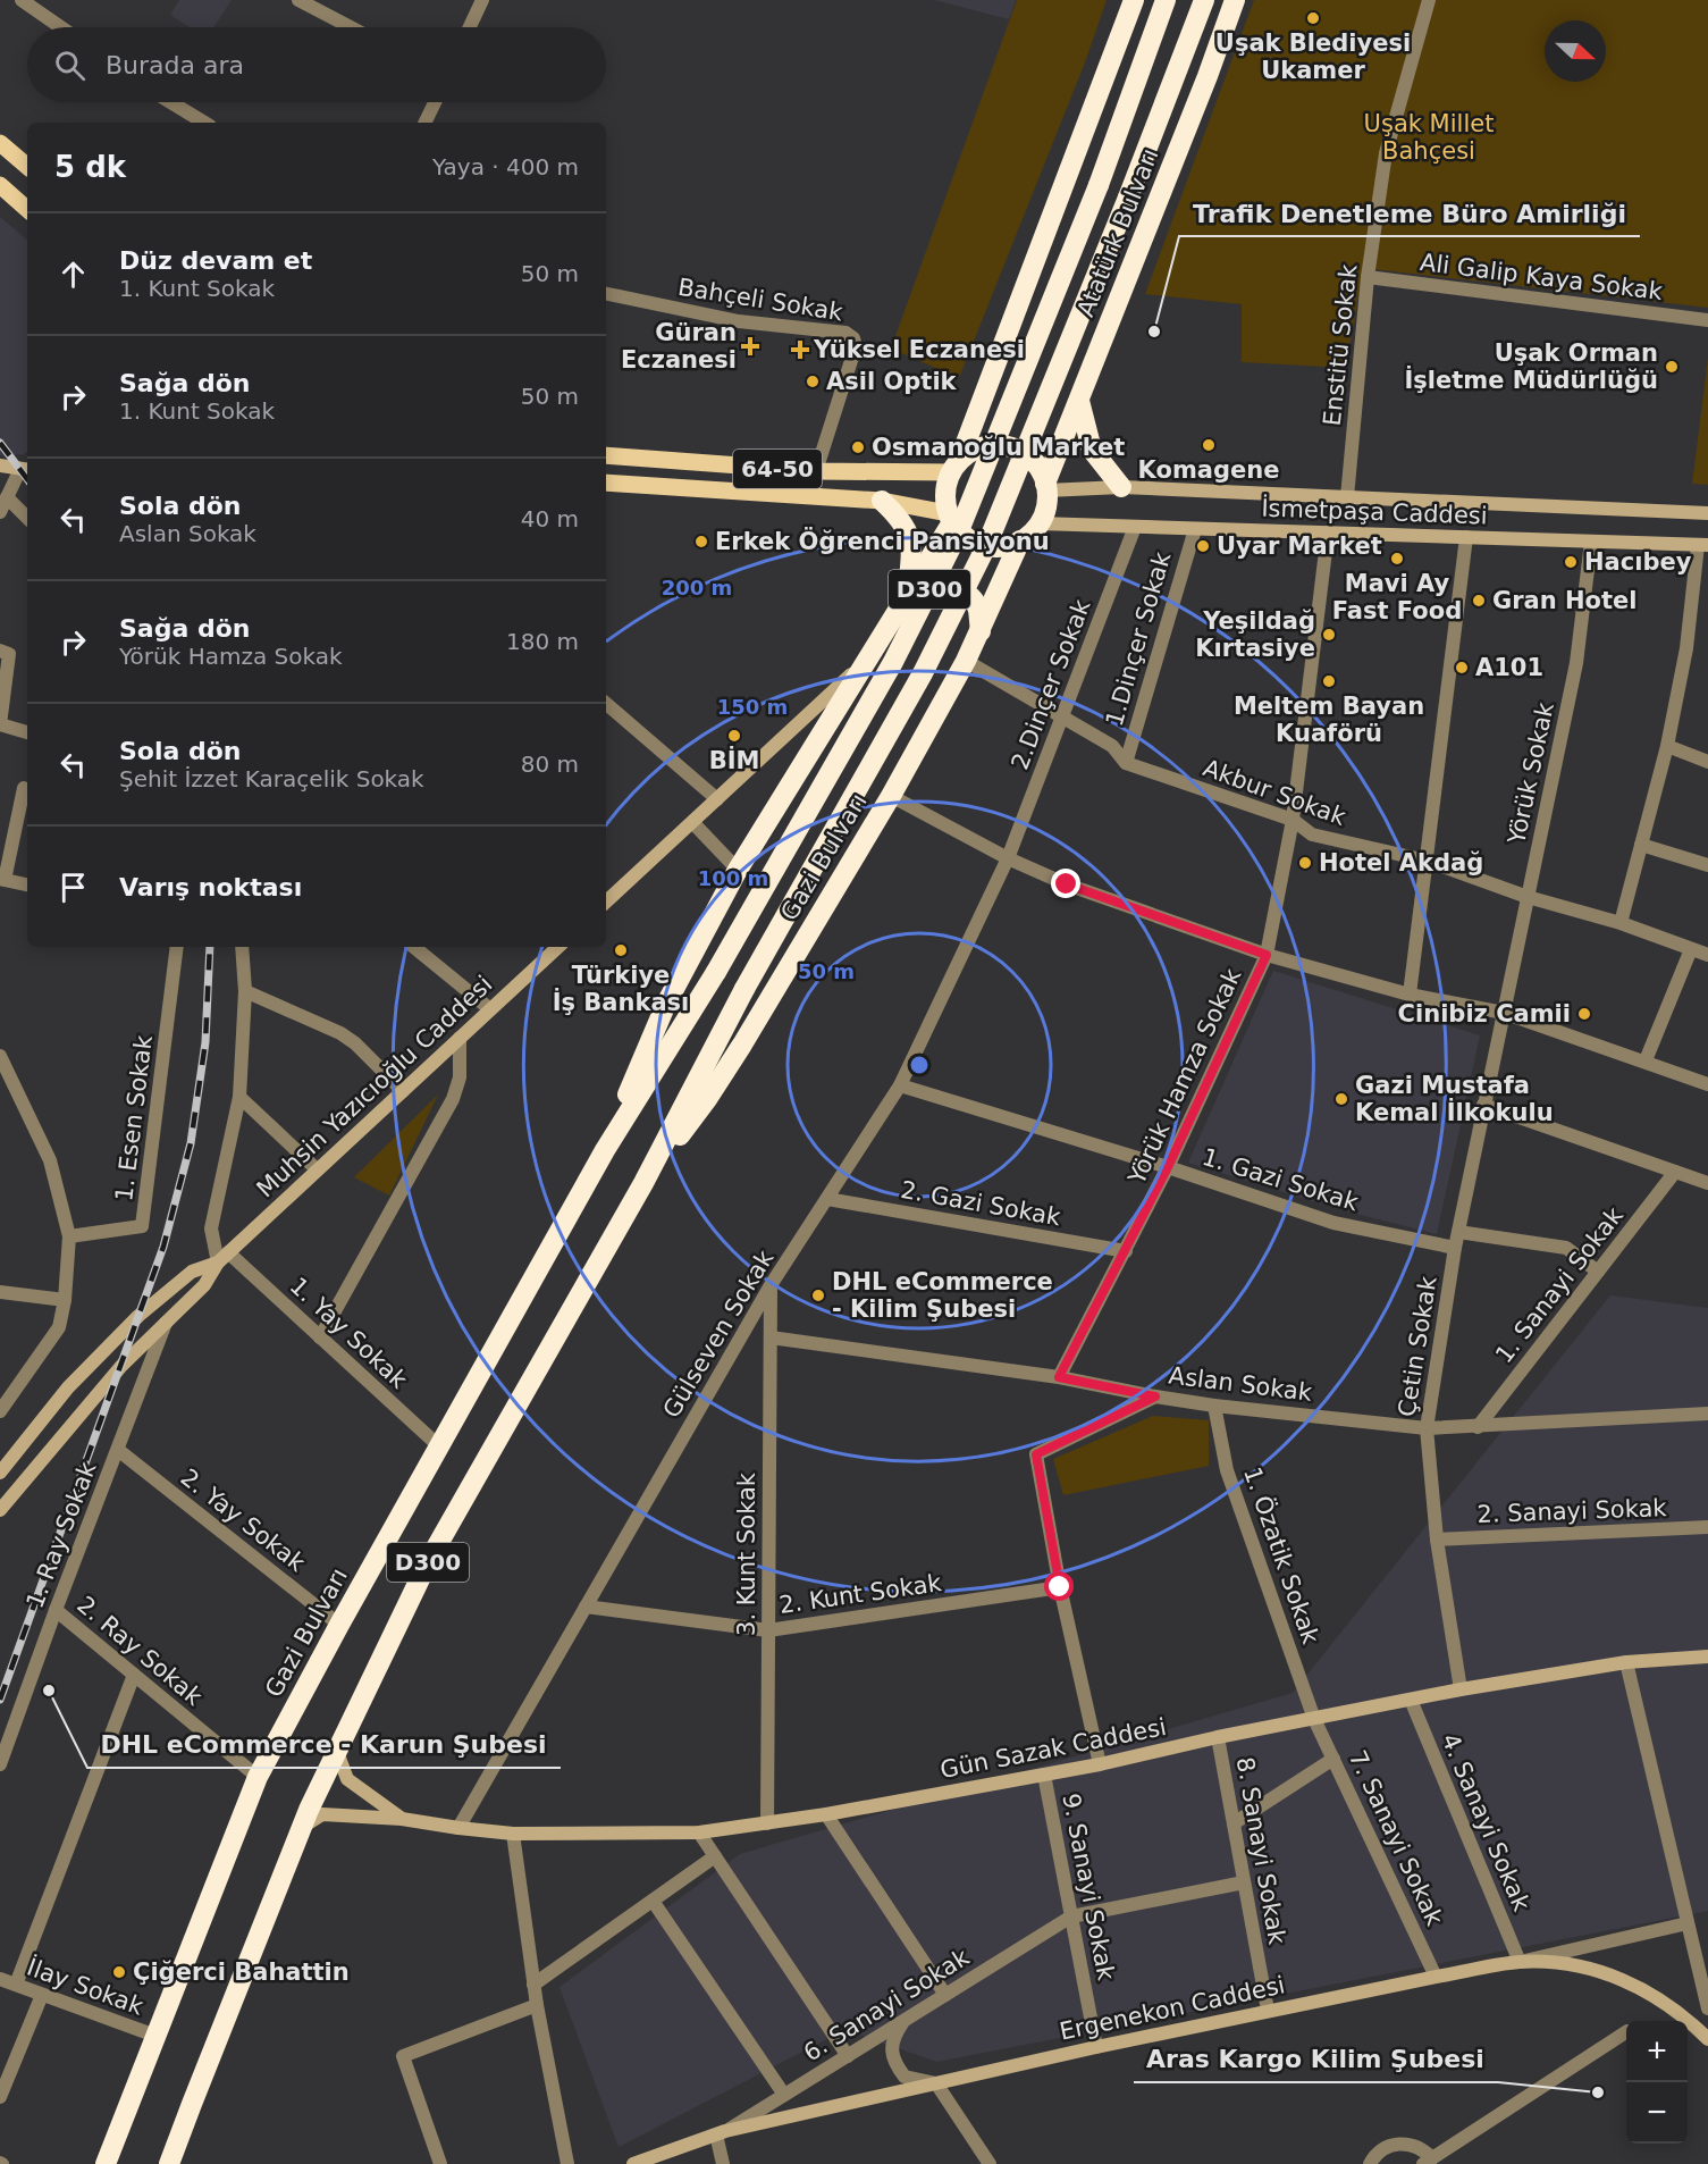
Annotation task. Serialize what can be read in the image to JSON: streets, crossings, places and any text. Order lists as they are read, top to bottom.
{
  "streets": {
    "highway": ["Atatürk Bulvarı", "D300", "Gazi Bulvarı"],
    "main road": ["64-50"],
    "street": [
      "Ali Galip Kaya Sokak",
      "Bahçeli Sokak",
      "Enstitü Sokak",
      "İsmetpaşa Caddesi",
      "1.Dinçer Sokak",
      "2.Dinçer Sokak",
      "Yörük Sokak",
      "Akbur Sokak",
      "Yörük Hamza Sokak",
      "Muhsin Yazıcıoğlu Caddesi",
      "1. Esen Sokak",
      "1. Gazi Sokak",
      "2. Gazi Sokak",
      "1. Sanayi Sokak",
      "1. Yay Sokak",
      "Gülseven Sokak",
      "Çetin Sokak",
      "Aslan Sokak",
      "2. Sanayi Sokak",
      "2. Yay Sokak",
      "1. Ray Sokak",
      "3. Kunt Sokak",
      "1. Özatik Sokak",
      "2. Kunt Sokak",
      "2. Ray Sokak",
      "Gün Sazak Caddesi",
      "4. Sanayi Sokak",
      "7. Sanayi Sokak",
      "8. Sanayi Sokak",
      "9. Sanayi Sokak",
      "İlay Sokak",
      "6. Sanayi Sokak",
      "Ergenekon Caddesi"
    ]
  },
  "crossings": [
    ["Atatürk Bulvarı", "64-50"],
    ["Atatürk Bulvarı", "İsmetpaşa Caddesi"],
    ["Atatürk Bulvarı", "Gazi Bulvarı"],
    ["Ali Galip Kaya Sokak", "Enstitü Sokak"],
    ["Bahçeli Sokak", "64-50"],
    ["Enstitü Sokak", "İsmetpaşa Caddesi"],
    ["64-50", "İsmetpaşa Caddesi"],
    ["64-50", "Gazi Bulvarı"],
    ["İsmetpaşa Caddesi", "1.Dinçer Sokak"],
    ["İsmetpaşa Caddesi", "2.Dinçer Sokak"],
    ["İsmetpaşa Caddesi", "Yörük Sokak"],
    ["İsmetpaşa Caddesi", "Gazi Bulvarı"],
    ["İsmetpaşa Caddesi", "Yörük Hamza Sokak"],
    ["1.Dinçer Sokak", "Akbur Sokak"],
    ["2.Dinçer Sokak", "Akbur Sokak"],
    ["2.Dinçer Sokak", "Gülseven Sokak"],
    ["Yörük Sokak", "Akbur Sokak"],
    ["Yörük Sokak", "Çetin Sokak"],
    ["Akbur Sokak", "Gazi Bulvarı"],
    ["Akbur Sokak", "Yörük Hamza Sokak"],
    ["Gazi Bulvarı", "1. Yay Sokak"],
    ["Gazi Bulvarı", "2. Yay Sokak"],
    ["Gazi Bulvarı", "2. Ray Sokak"],
    ["Gazi Bulvarı", "Gün Sazak Caddesi"],
    ["Gazi Bulvarı", "İlay Sokak"],
    ["Yörük Hamza Sokak", "1. Gazi Sokak"],
    ["Yörük Hamza Sokak", "2. Gazi Sokak"],
    ["Yörük Hamza Sokak", "Aslan Sokak"],
    ["Muhsin Yazıcıoğlu Caddesi", "1. Yay Sokak"],
    ["Muhsin Yazıcıoğlu Caddesi", "1. Ray Sokak"],
    ["1. Gazi Sokak", "Gülseven Sokak"],
    ["1. Gazi Sokak", "Çetin Sokak"],
    ["2. Gazi Sokak", "Gülseven Sokak"],
    ["1. Sanayi Sokak", "Aslan Sokak"],
    ["Gülseven Sokak", "3. Kunt Sokak"],
    ["Gülseven Sokak", "2. Kunt Sokak"],
    ["Gülseven Sokak", "Gün Sazak Caddesi"],
    ["Çetin Sokak", "Aslan Sokak"],
    ["Çetin Sokak", "2. Sanayi Sokak"],
    ["Çetin Sokak", "Gün Sazak Caddesi"],
    ["Aslan Sokak", "3. Kunt Sokak"],
    ["Aslan Sokak", "1. Özatik Sokak"],
    ["2. Yay Sokak", "1. Ray Sokak"],
    ["1. Ray Sokak", "2. Ray Sokak"],
    ["3. Kunt Sokak", "2. Kunt Sokak"],
    ["3. Kunt Sokak", "Gün Sazak Caddesi"],
    ["1. Özatik Sokak", "Gün Sazak Caddesi"],
    ["1. Özatik Sokak", "7. Sanayi Sokak"],
    ["Gün Sazak Caddesi", "4. Sanayi Sokak"],
    ["Gün Sazak Caddesi", "7. Sanayi Sokak"],
    ["Gün Sazak Caddesi", "8. Sanayi Sokak"],
    ["Gün Sazak Caddesi", "9. Sanayi Sokak"],
    ["4. Sanayi Sokak", "Ergenekon Caddesi"],
    ["7. Sanayi Sokak", "Ergenekon Caddesi"],
    ["8. Sanayi Sokak", "6. Sanayi Sokak"],
    ["8. Sanayi Sokak", "Ergenekon Caddesi"],
    ["9. Sanayi Sokak", "6. Sanayi Sokak"],
    ["9. Sanayi Sokak", "Ergenekon Caddesi"],
    ["6. Sanayi Sokak", "Ergenekon Caddesi"]
  ],
  "parks": ["Uşak Millet Bahçesi"],
  "places": {
    "other": [
      "Uşak Blediyesi Ukamer",
      "Trafik Denetleme Büro Amirliği",
      "Uşak Orman İşletme Müdürlüğü",
      "Asil Optik",
      "Komagene",
      "Osmanoğlu Market",
      "Erkek Öğrenci Pansiyonu",
      "Uyar Market",
      "Mavi Ay Fast Food",
      "Hacıbey",
      "Gran Hotel",
      "Yeşildağ Kırtasiye",
      "A101",
      "Meltem Bayan Kuaförü",
      "BİM",
      "Hotel Akdağ",
      "Türkiye İş Bankası",
      "Cinibiz Camii",
      "Gazi Mustafa Kemal İlkokulu",
      "DHL eCommerce - Kilim Şubesi",
      "DHL eCommerce - Karun Şubesi",
      "Çiğerci Bahattin",
      "Aras Kargo Kilim Şubesi"
    ],
    "health": ["Güran Eczanesi", "Yüksel Eczanesi"]
  },
  "north": "right",
  "page": {
    "search": "Burada ara",
    "heading": ["5 dk", "Yaya · 400 m"],
    "list": [
      ["Düz devam et", "1. Kunt Sokak", "50 m"],
      ["Sağa dön", "1. Kunt Sokak", "50 m"],
      ["Sola dön", "Aslan Sokak", "40 m"],
      ["Sağa dön", "Yörük Hamza Sokak", "180 m"],
      ["Sola dön", "Şehit İzzet Karaçelik Sokak", "80 m"],
      "Varış noktası"
    ],
    "map_buttons": ["+", "−"]
  },
  "rings": [
    "200 m",
    "150 m",
    "100 m",
    "50 m"
  ]
}
